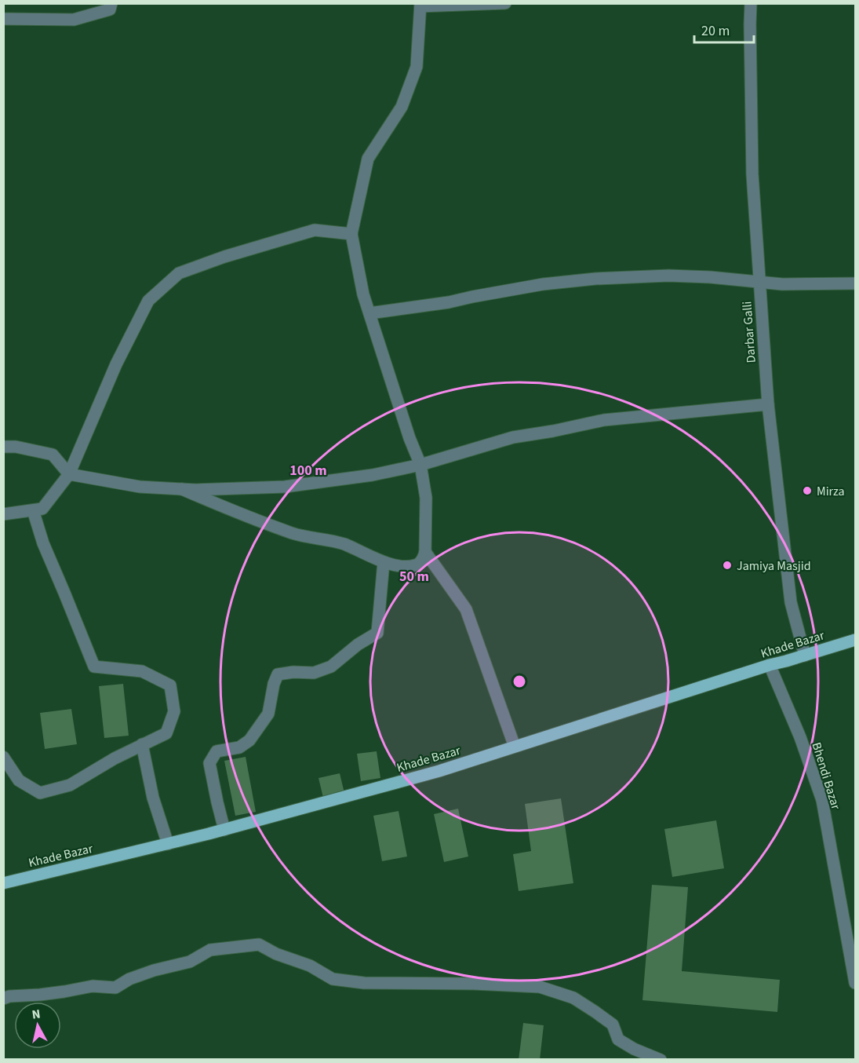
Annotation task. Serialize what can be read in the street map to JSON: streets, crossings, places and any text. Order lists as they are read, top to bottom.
{
  "streets": {
    "main road": ["Khade Bazar"],
    "street": ["Darbar Galli", "Bhendi Bazar"]
  },
  "crossings": [
    ["Darbar Galli", "Khade Bazar"],
    ["Khade Bazar", "Bhendi Bazar"]
  ],
  "places": ["Mirza", "Jamiya Masjid"],
  "scale_bar": "20 m",
  "north": "top",
  "rings": ["100 m", "50 m"]
}
